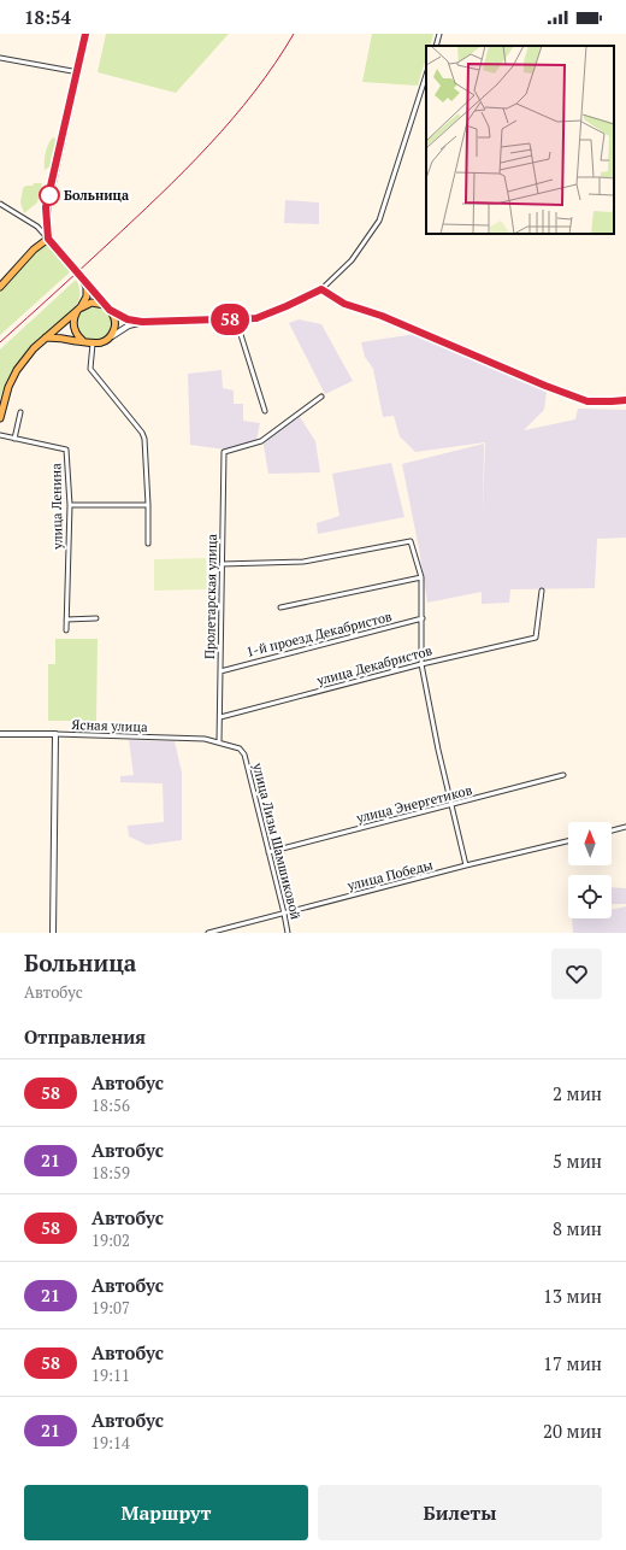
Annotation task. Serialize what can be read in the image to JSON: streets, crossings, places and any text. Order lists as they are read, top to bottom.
{
  "streets": {
    "street": [
      "улица Ленина",
      "Пролетарская улица",
      "1-й проезд Декабристов",
      "улица Декабристов",
      "Ясная улица",
      "улица Энергетиков",
      "улица Лизы Шамшиковой",
      "улица Победы"
    ]
  },
  "crossings": [
    ["Пролетарская улица", "1-й проезд Декабристов"],
    ["Пролетарская улица", "улица Декабристов"],
    ["Пролетарская улица", "Ясная улица"],
    ["Пролетарская улица", "улица Лизы Шамшиковой"],
    ["Ясная улица", "улица Лизы Шамшиковой"],
    ["улица Энергетиков", "улица Лизы Шамшиковой"],
    ["улица Лизы Шамшиковой", "улица Победы"]
  ],
  "places": ["Больница"],
  "lines": ["bus line 58"],
  "north": "top",
  "page": {
    "status": "18:54",
    "on_map": "58",
    "heading": [
      ["Больница", "Автобус"],
      "Отправления"
    ],
    "list": [
      {
        "mark": "58",
        "name": "Автобус",
        "note": "18:56",
        "value": "2 мин"
      },
      {
        "mark": "21",
        "name": "Автобус",
        "note": "18:59",
        "value": "5 мин"
      },
      {
        "mark": "58",
        "name": "Автобус",
        "note": "19:02",
        "value": "8 мин"
      },
      {
        "mark": "21",
        "name": "Автобус",
        "note": "19:07",
        "value": "13 мин"
      },
      {
        "mark": "58",
        "name": "Автобус",
        "note": "19:11",
        "value": "17 мин"
      },
      {
        "mark": "21",
        "name": "Автобус",
        "note": "19:14",
        "value": "20 мин"
      }
    ],
    "buttons": ["Маршрут", "Билеты"]
  }
}
